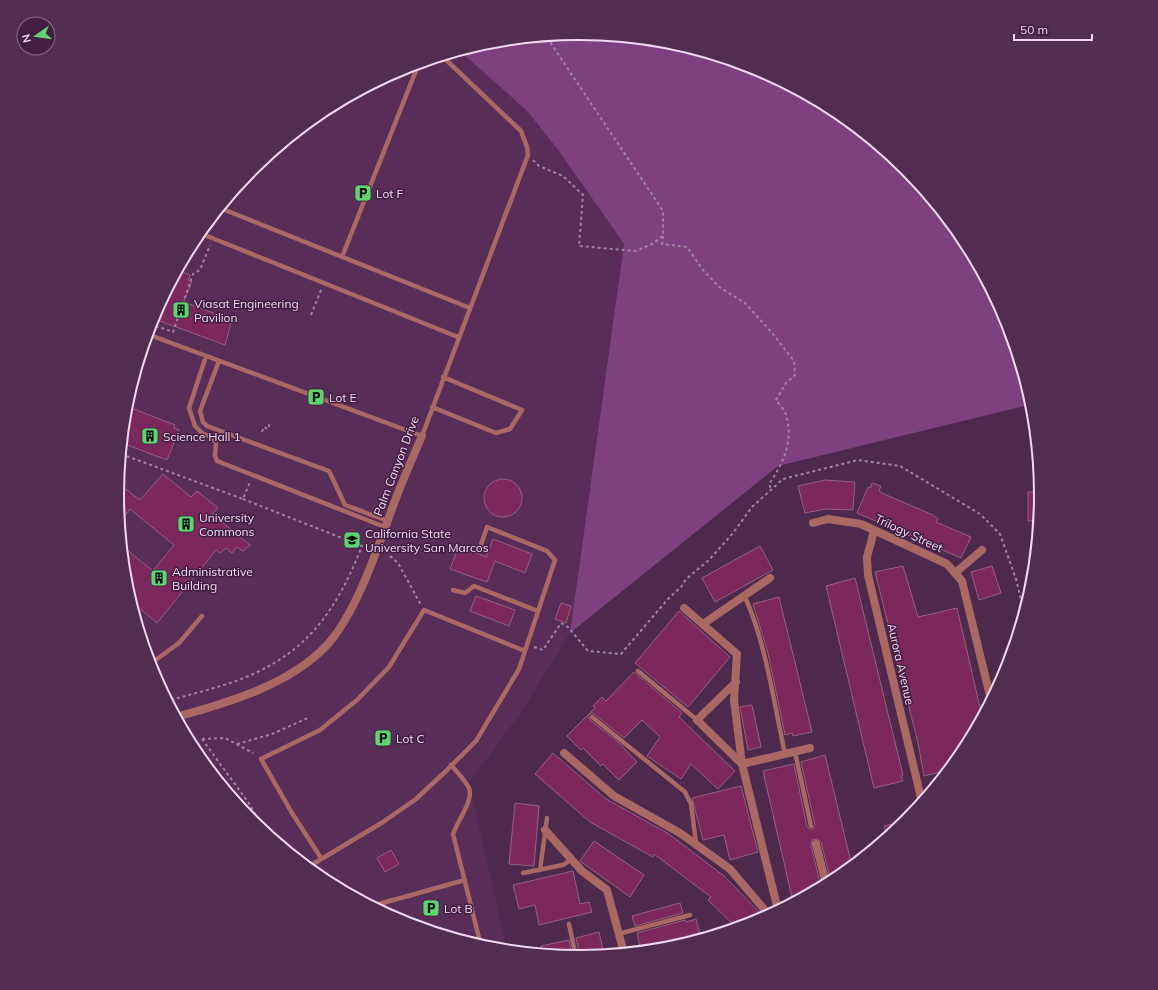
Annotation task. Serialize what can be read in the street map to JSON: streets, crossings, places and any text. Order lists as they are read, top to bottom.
{
  "streets": {
    "street": ["Palm Canyon Drive", "Trilogy Street", "Aurora Avenue"]
  },
  "crossings": [
    ["Trilogy Street", "Aurora Avenue"]
  ],
  "places": {
    "parking": [
      "Lot F",
      "Lot E",
      "Lot C",
      "Lot B"
    ],
    "building": [
      "Viasat Engineering Pavilion",
      "Science Hall 1",
      "University Commons",
      "Administrative Building"
    ],
    "school or university": ["California State University San Marcos"]
  },
  "scale_bar": "50 m",
  "north": "left"
}
